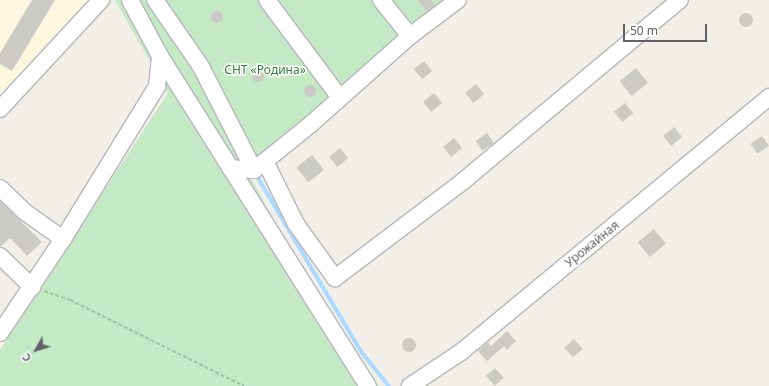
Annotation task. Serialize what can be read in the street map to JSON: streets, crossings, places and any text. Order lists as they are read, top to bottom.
{
  "streets": {
    "street": ["Урожайная"]
  },
  "parks": ["СНТ «Родина»"],
  "scale_bar": "50 m",
  "north": "bottom left"
}
